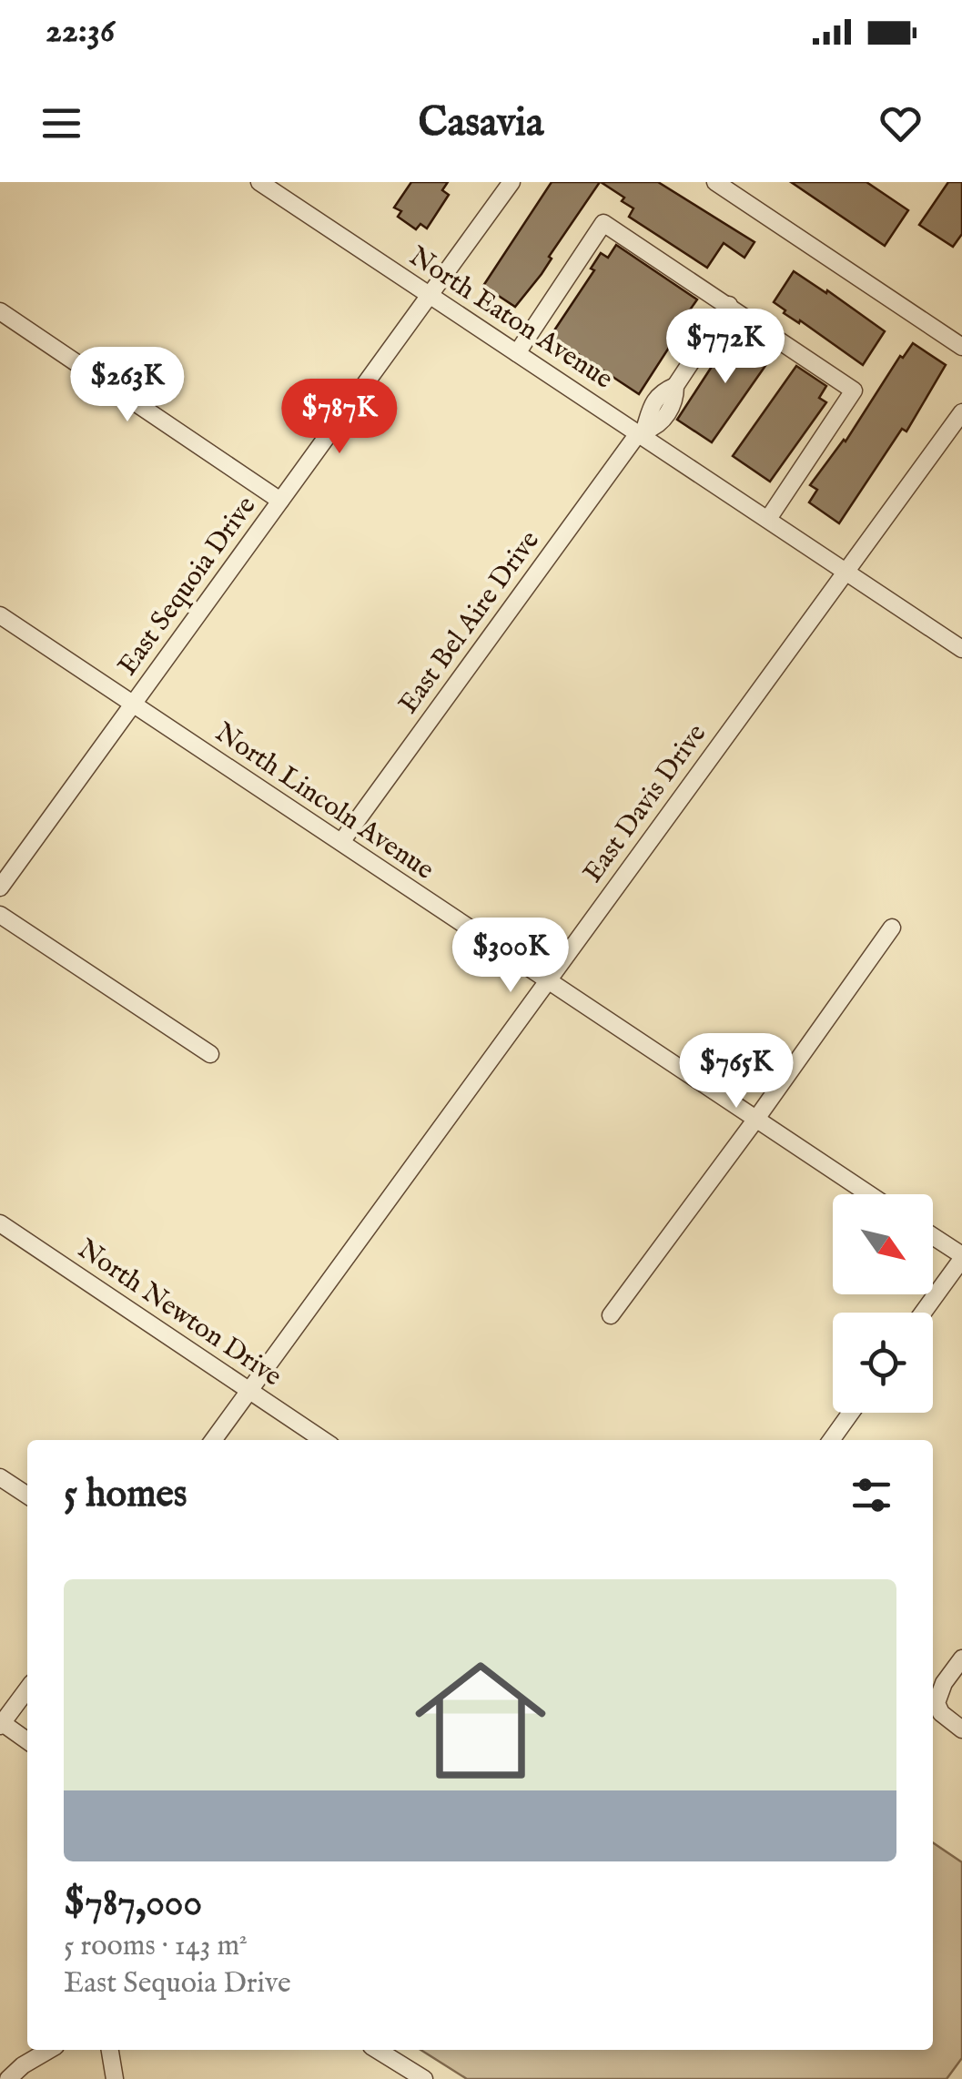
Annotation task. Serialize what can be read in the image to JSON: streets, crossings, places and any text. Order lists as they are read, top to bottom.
{
  "streets": {
    "street": [
      "North Eaton Avenue",
      "East Sequoia Drive",
      "East Bel Aire Drive",
      "North Lincoln Avenue",
      "East Davis Drive",
      "North Newton Drive"
    ]
  },
  "crossings": [
    ["North Eaton Avenue", "East Sequoia Drive"],
    ["North Eaton Avenue", "East Bel Aire Drive"],
    ["North Eaton Avenue", "East Davis Drive"],
    ["East Sequoia Drive", "North Lincoln Avenue"],
    ["East Bel Aire Drive", "North Lincoln Avenue"],
    ["North Lincoln Avenue", "East Davis Drive"],
    ["East Davis Drive", "North Newton Drive"]
  ],
  "north": "bottom right",
  "page": {
    "status": "22:36",
    "header": "Casavia",
    "price": [
      "$772K",
      "$263K",
      "$787K",
      "$300K",
      "$765K"
    ],
    "heading": "5 homes",
    "list": [
      {
        "name": "$787,000",
        "note": "5 rooms · 143 m² · East Sequoia Drive"
      }
    ]
  }
}
